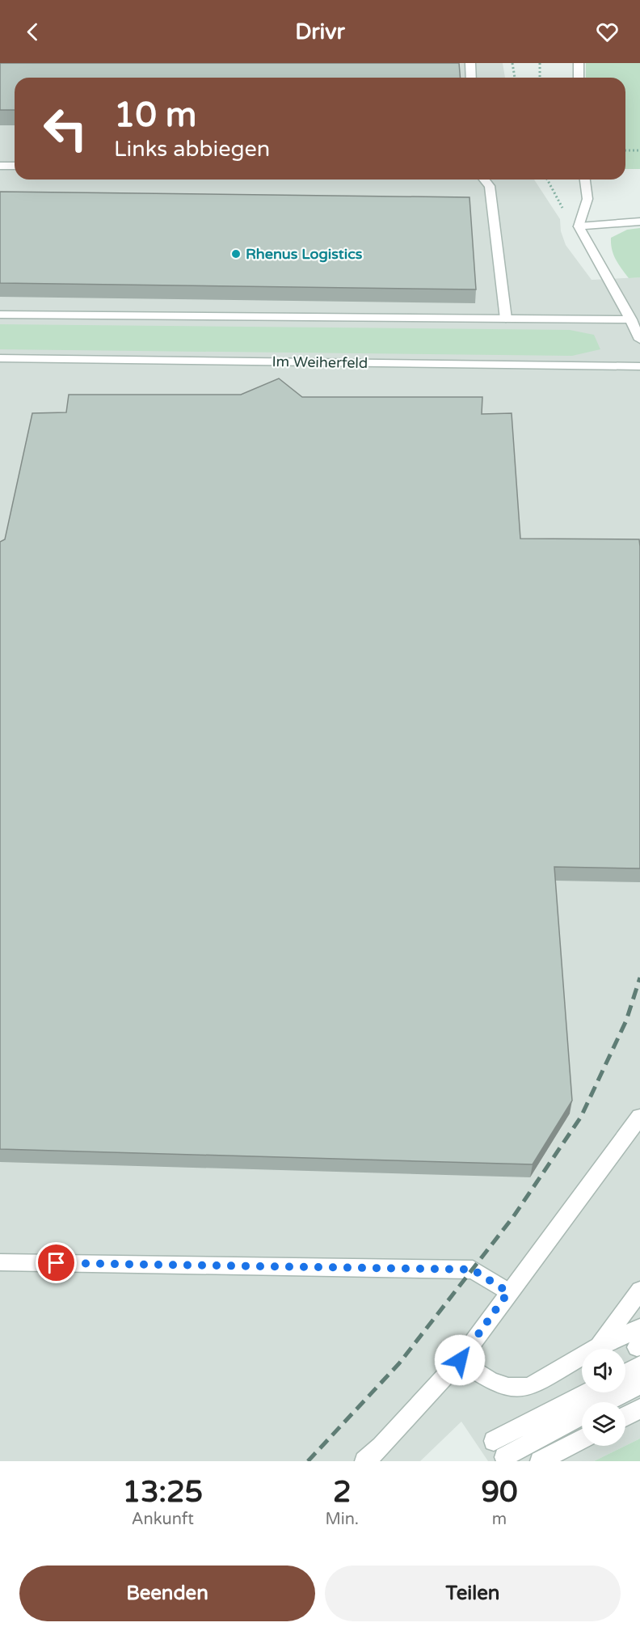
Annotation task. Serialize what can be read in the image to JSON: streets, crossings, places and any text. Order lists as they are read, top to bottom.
{
  "streets": {
    "street": ["Im Weiherfeld"]
  },
  "places": ["Rhenus Logistics"],
  "page": {
    "header": "Drivr",
    "turn": ["10 m", "Links abbiegen"],
    "eta": [
      "13:25",
      "Ankunft",
      "2",
      "Min.",
      "90",
      "m"
    ],
    "buttons": ["Beenden", "Teilen"]
  }
}
